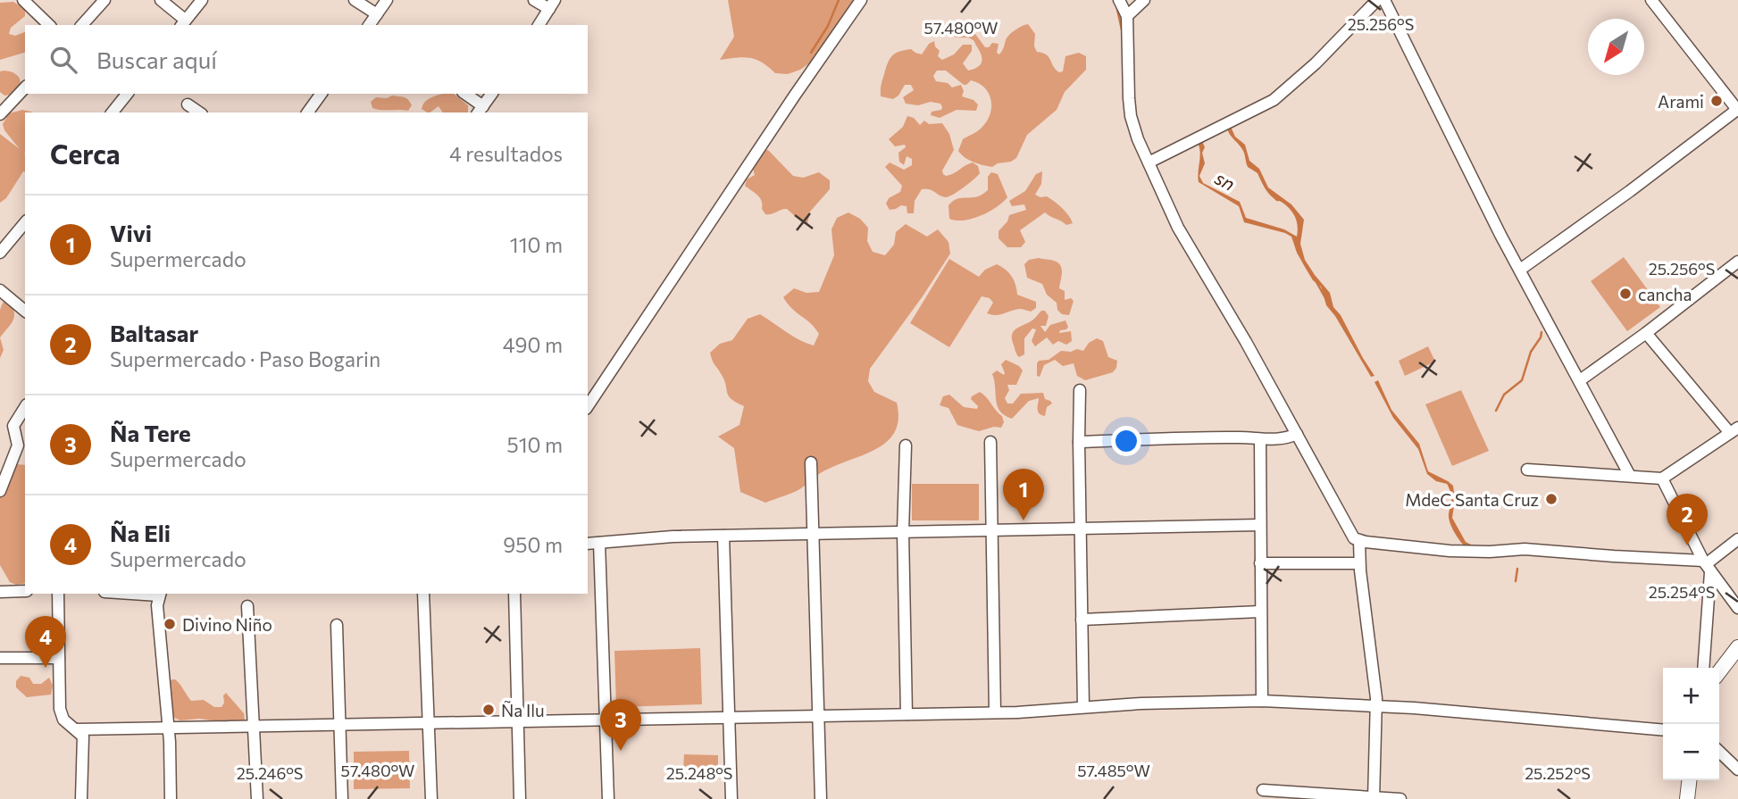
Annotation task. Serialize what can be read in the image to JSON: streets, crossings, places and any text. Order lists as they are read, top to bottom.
{
  "water": ["sn"],
  "places": [
    "Arami",
    "cancha",
    "MdeC Santa Cruz",
    "Divino Niño",
    "Ña Ilu"
  ],
  "north": "bottom left",
  "page": {
    "search": "Buscar aquí",
    "heading": ["Cerca", "4 resultados"],
    "list": [
      {
        "mark": "1",
        "name": "Vivi",
        "note": "Supermercado",
        "value": "110 m"
      },
      {
        "mark": "2",
        "name": "Baltasar",
        "note": "Supermercado · Paso Bogarin",
        "value": "490 m"
      },
      {
        "mark": "3",
        "name": "Ña Tere",
        "note": "Supermercado",
        "value": "510 m"
      },
      {
        "mark": "4",
        "name": "Ña Eli",
        "note": "Supermercado",
        "value": "950 m"
      }
    ],
    "pins": [
      "1",
      "2",
      "4",
      "3"
    ],
    "map_buttons": ["+", "−"]
  },
  "coordinates": [
    "25.256°S",
    "57.480°W",
    "25.254°S",
    "57.485°W",
    "25.246°S",
    "25.248°S",
    "25.252°S"
  ]
}
